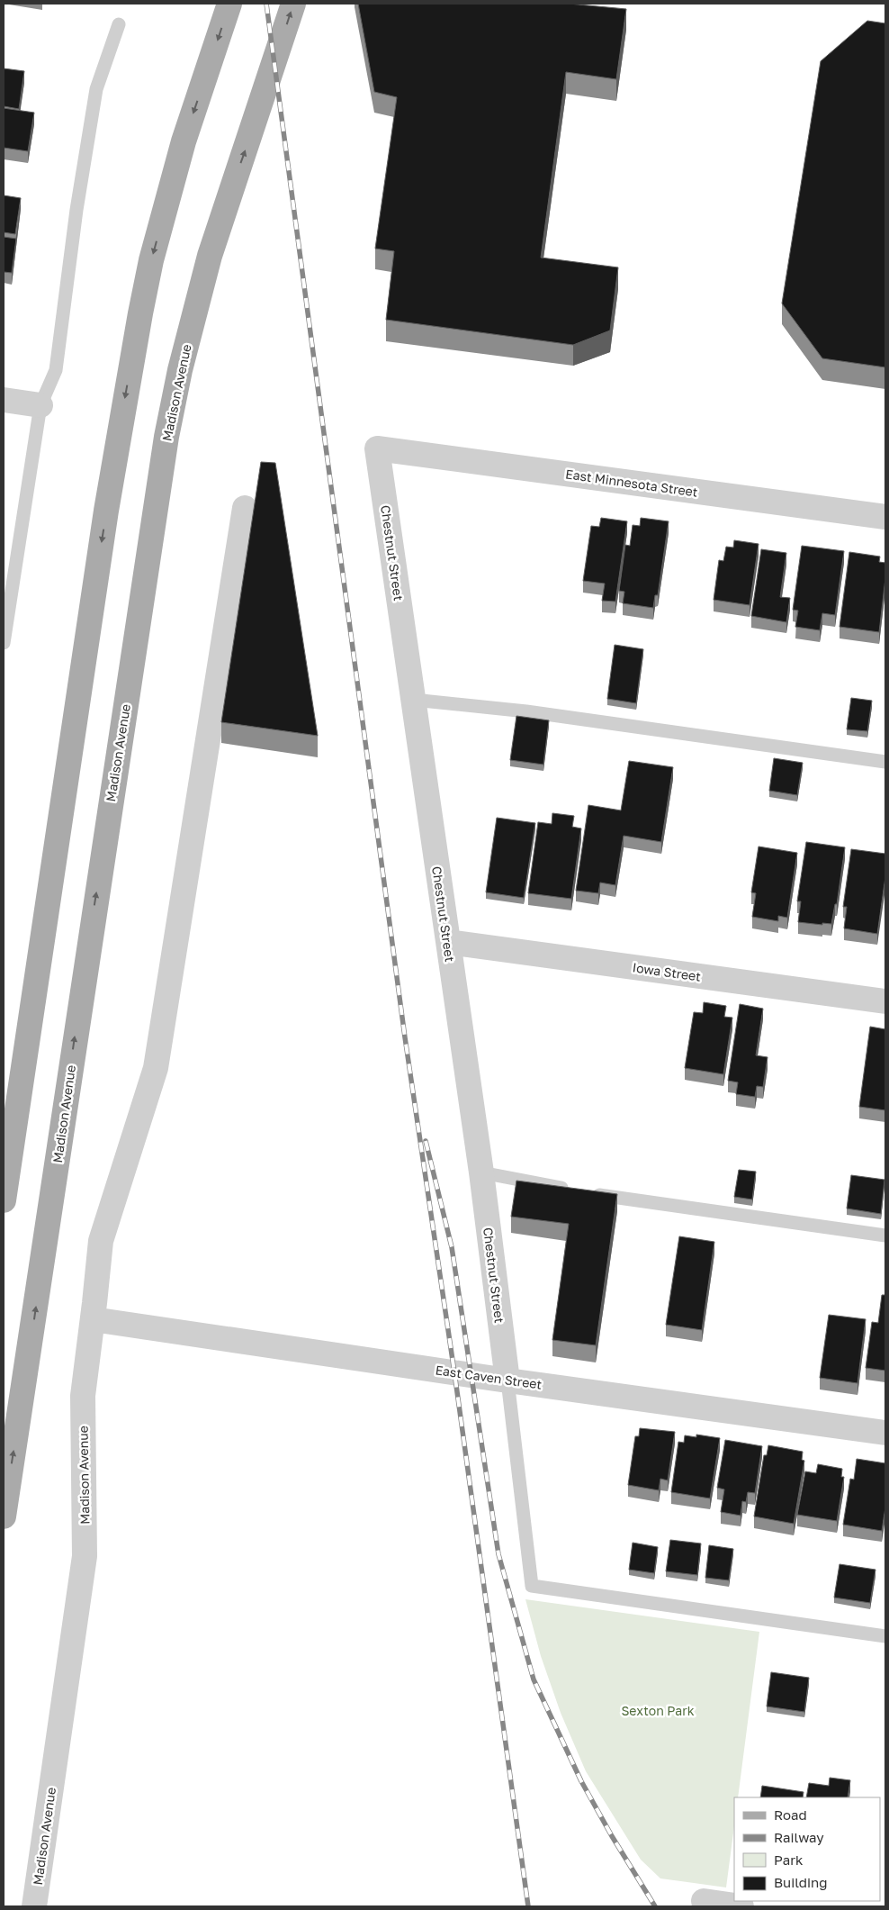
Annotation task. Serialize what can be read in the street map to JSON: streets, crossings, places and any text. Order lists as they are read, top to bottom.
{
  "streets": {
    "main road": ["Madison Avenue"],
    "street": [
      "East Minnesota Street",
      "Chestnut Street",
      "Iowa Street",
      "East Caven Street"
    ]
  },
  "crossings": [
    ["Madison Avenue", "East Caven Street"],
    ["East Minnesota Street", "Chestnut Street"],
    ["Chestnut Street", "Iowa Street"],
    ["Chestnut Street", "East Caven Street"]
  ],
  "parks": ["Sexton Park"],
  "legend": [
    "Road",
    "Railway",
    "Park",
    "Building"
  ]
}
